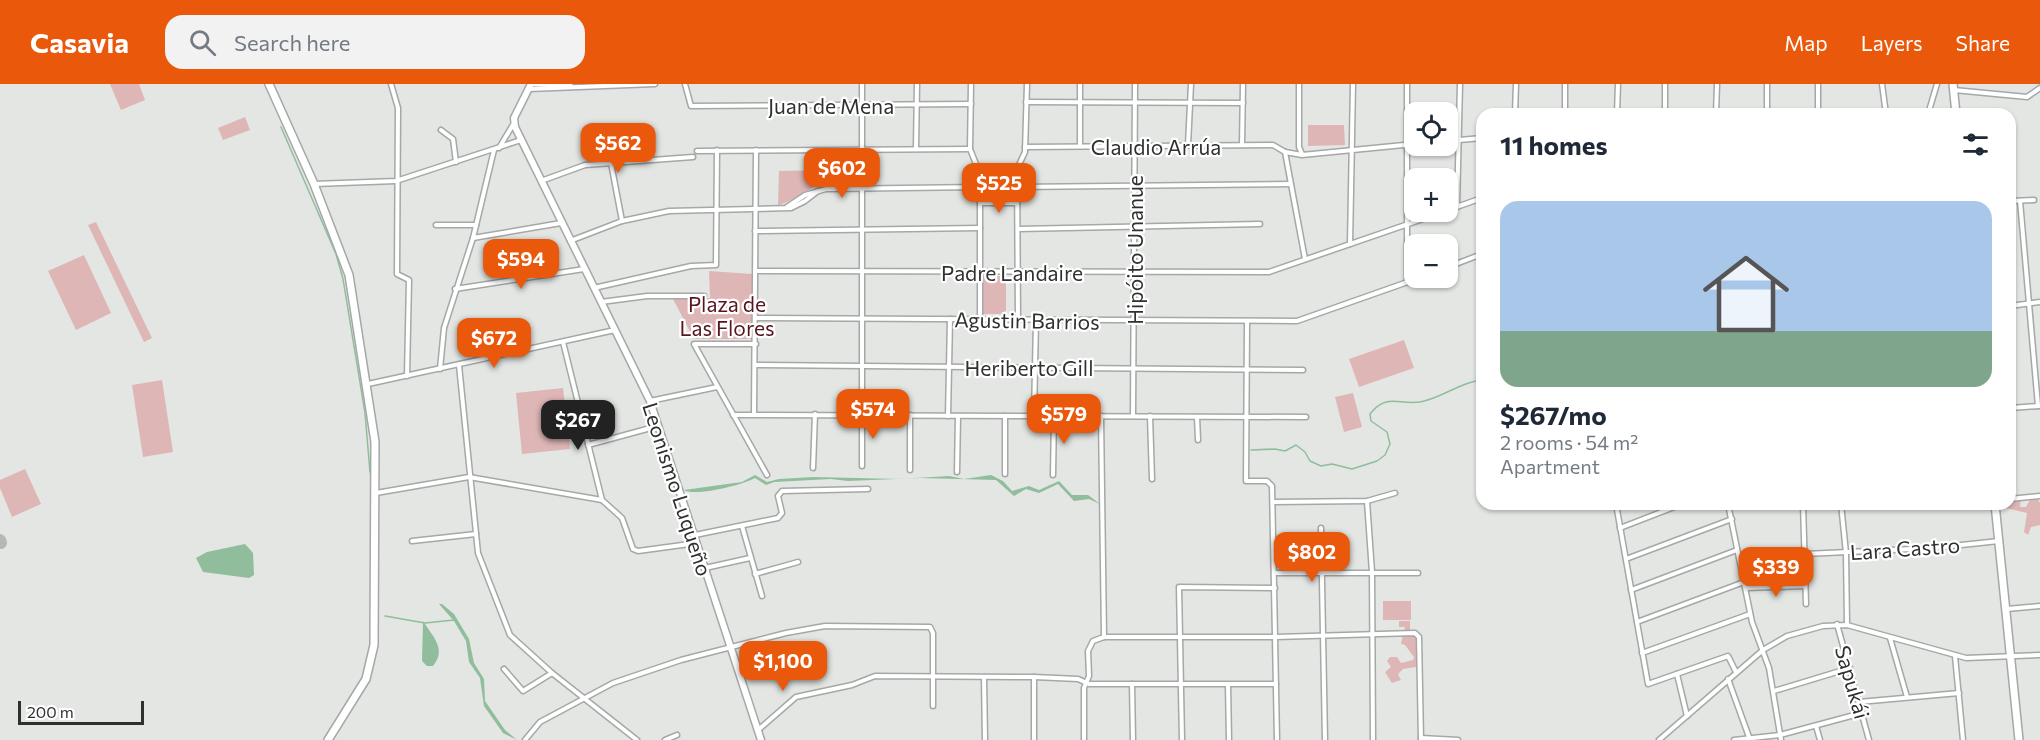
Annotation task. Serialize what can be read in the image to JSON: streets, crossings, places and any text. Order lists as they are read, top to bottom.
{
  "streets": {
    "street": [
      "Juan de Mena",
      "Claudio Arrúa",
      "Hipóito Unanue",
      "Padre Landaire",
      "Agustin Barrios",
      "Heriberto Gill",
      "Leonismo Luqueño",
      "Lara Castro",
      "Sapukái"
    ]
  },
  "crossings": [
    ["Claudio Arrúa", "Hipóito Unanue"],
    ["Hipóito Unanue", "Padre Landaire"],
    ["Hipóito Unanue", "Agustin Barrios"],
    ["Hipóito Unanue", "Heriberto Gill"]
  ],
  "parks": ["Plaza de Las Flores"],
  "scale_bar": "200 m",
  "page": {
    "header": "Casavia",
    "search": "Search here",
    "nav": ["Map", "Layers", "Share"],
    "map_buttons": ["+", "−"],
    "heading": "11 homes",
    "price": [
      "$562",
      "$602",
      "$525",
      "$594",
      "$672",
      "$574",
      "$579",
      "$267",
      "$802",
      "$339",
      "$1,100"
    ],
    "list": [
      {
        "name": "$267/mo",
        "note": "2 rooms · 54 m² · Apartment"
      }
    ],
    "scale": "200 m"
  }
}
